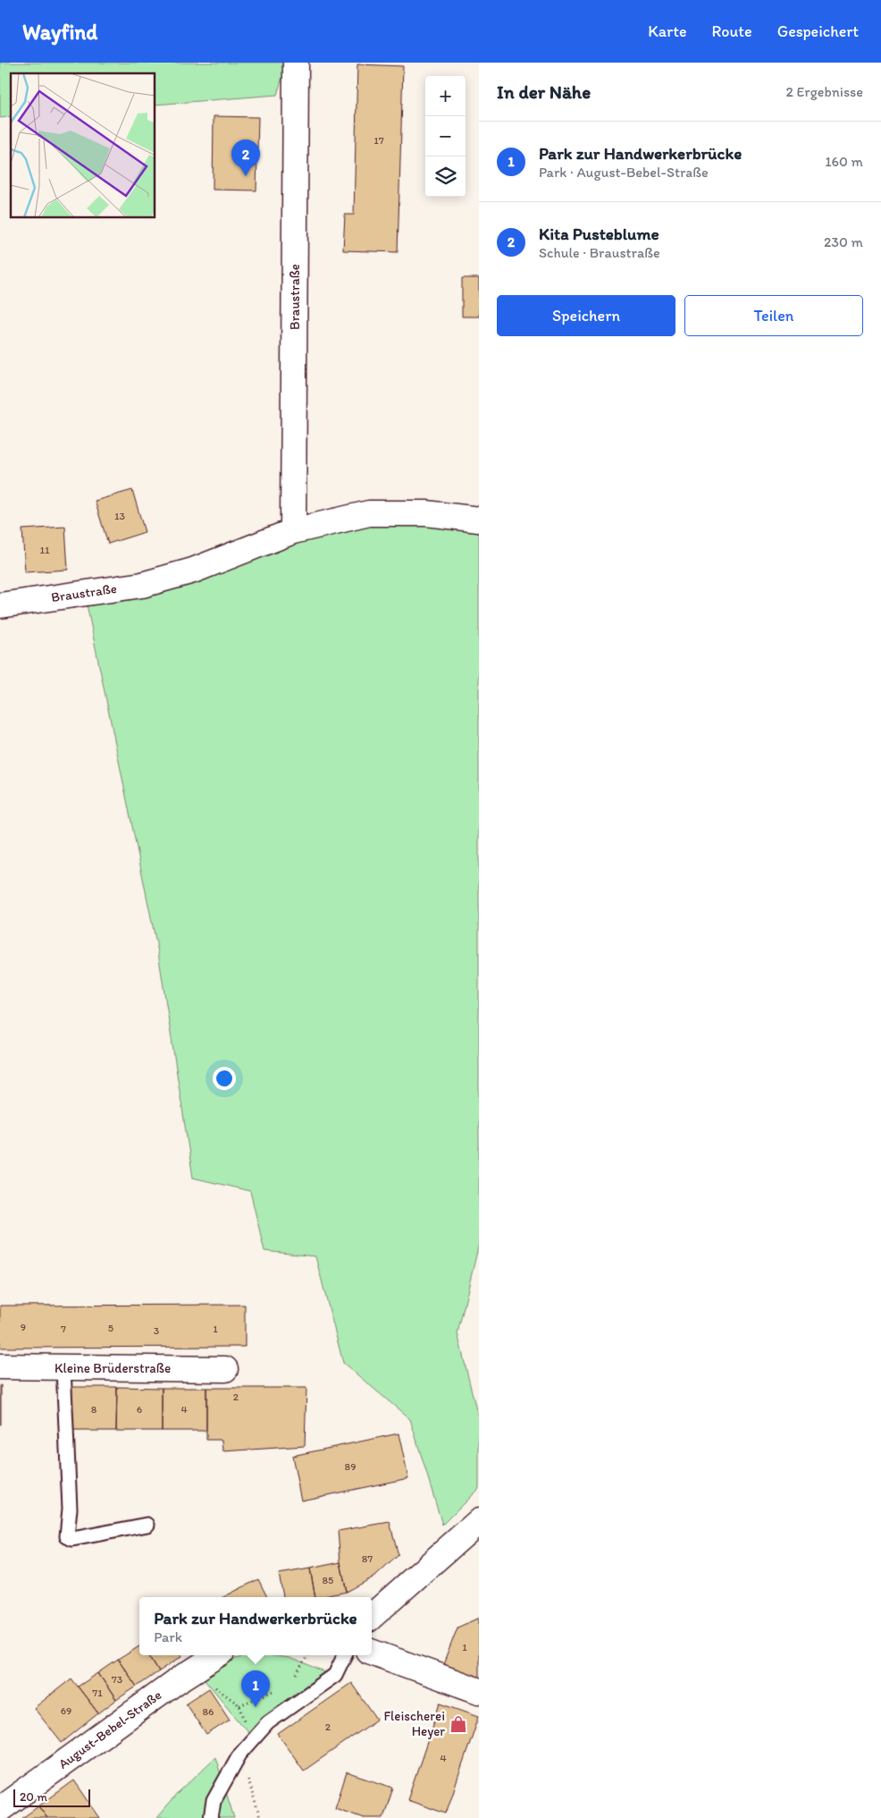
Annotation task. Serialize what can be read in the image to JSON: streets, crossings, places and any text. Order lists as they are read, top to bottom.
{
  "streets": {
    "street": ["Braustraße", "Kleine Brüderstraße", "August-Bebel-Straße"]
  },
  "places": {
    "shop": ["Fleischerei Heyer"]
  },
  "house_numbers": [
    "17",
    "13",
    "11",
    "9",
    "5",
    "7",
    "1",
    "3",
    "2",
    "8",
    "6",
    "4",
    "89",
    "87",
    "85",
    "1",
    "73",
    "71",
    "69",
    "86",
    "2",
    "4"
  ],
  "scale_bar": "20 m",
  "page": {
    "header": "Wayfind",
    "nav": ["Karte", "Route", "Gespeichert"],
    "heading": ["In der Nähe", "2 Ergebnisse"],
    "map_buttons": ["+", "−"],
    "list": [
      {
        "mark": "1",
        "name": "Park zur Handwerkerbrücke",
        "note": "Park · August-Bebel-Straße",
        "value": "160 m"
      },
      {
        "mark": "2",
        "name": "Kita Pusteblume",
        "note": "Schule · Braustraße",
        "value": "230 m"
      }
    ],
    "pins": ["2", "1"],
    "buttons": ["Speichern", "Teilen"],
    "popup": ["Park zur Handwerkerbrücke", "Park"],
    "scale": "20 m"
  }
}
